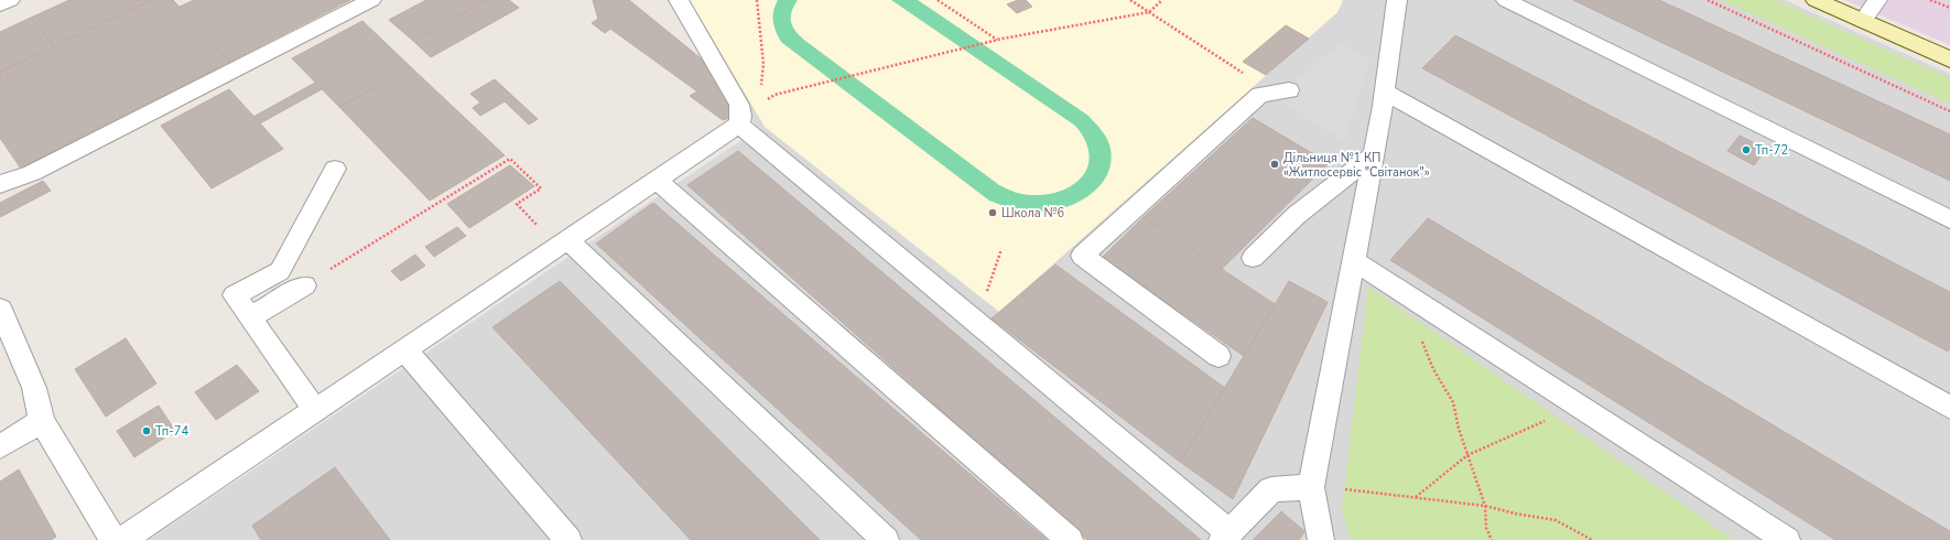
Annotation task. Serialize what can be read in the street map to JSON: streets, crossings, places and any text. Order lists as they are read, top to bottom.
{
  "places": [
    "Тп-72",
    "Дільниця №1 КП «Житлосервіс \"Світанок\"»",
    "Школа №6",
    "Тп-74"
  ]
}
